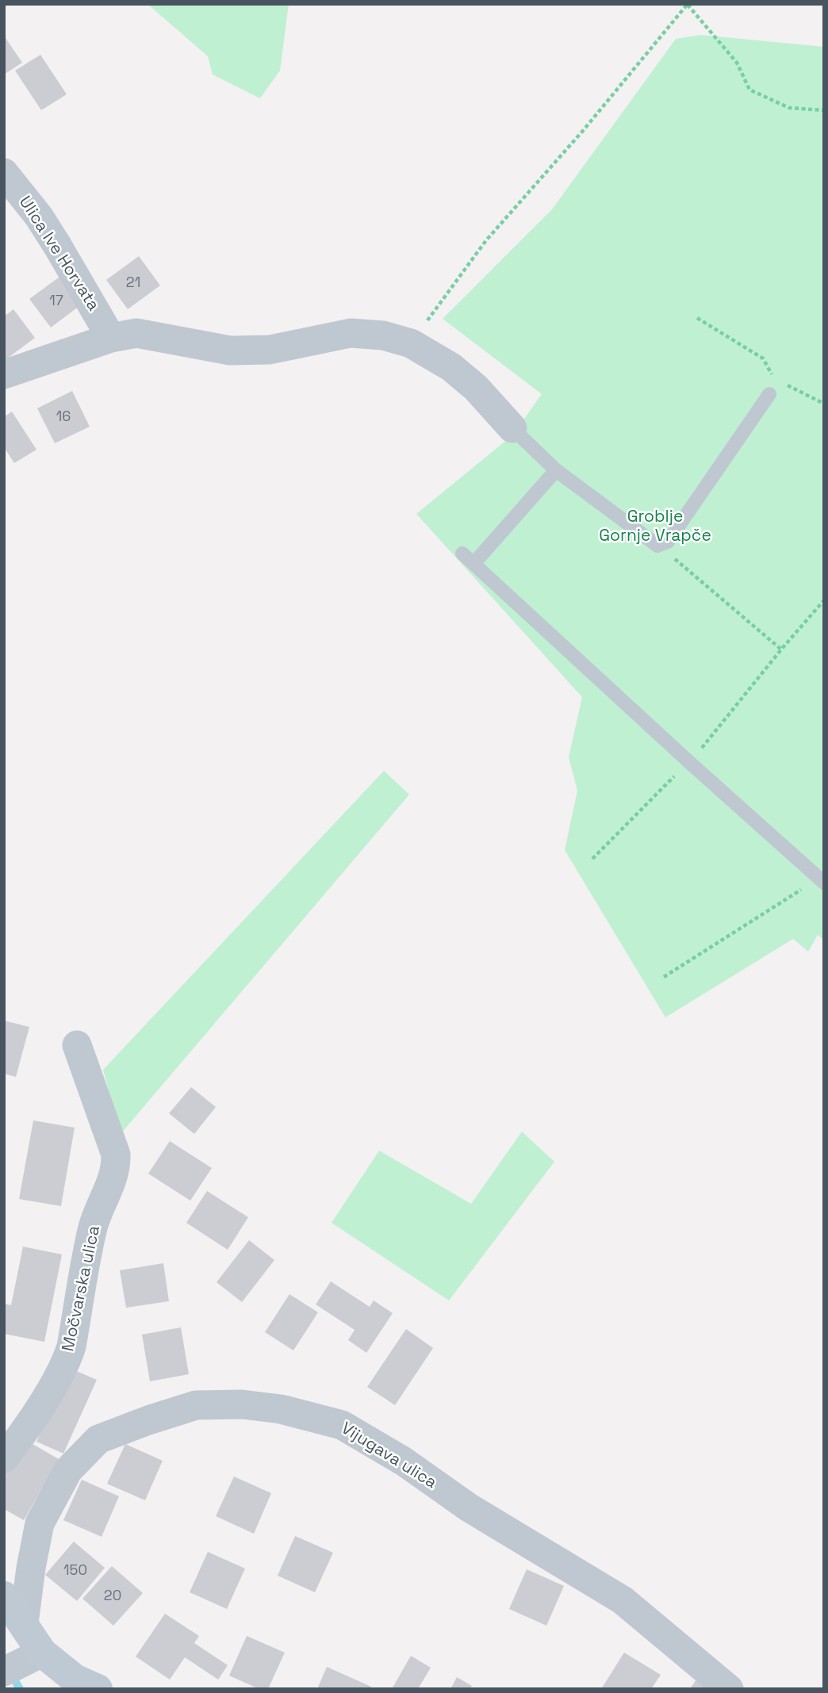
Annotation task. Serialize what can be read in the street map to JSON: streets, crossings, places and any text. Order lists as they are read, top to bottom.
{
  "streets": {
    "street": ["Ulica Ive Horvata", "Močvarska ulica", "Vijugava ulica"]
  },
  "parks": ["Groblje Gornje Vrapče"],
  "house_numbers": [
    "21",
    "17",
    "16",
    "150",
    "20"
  ]
}
